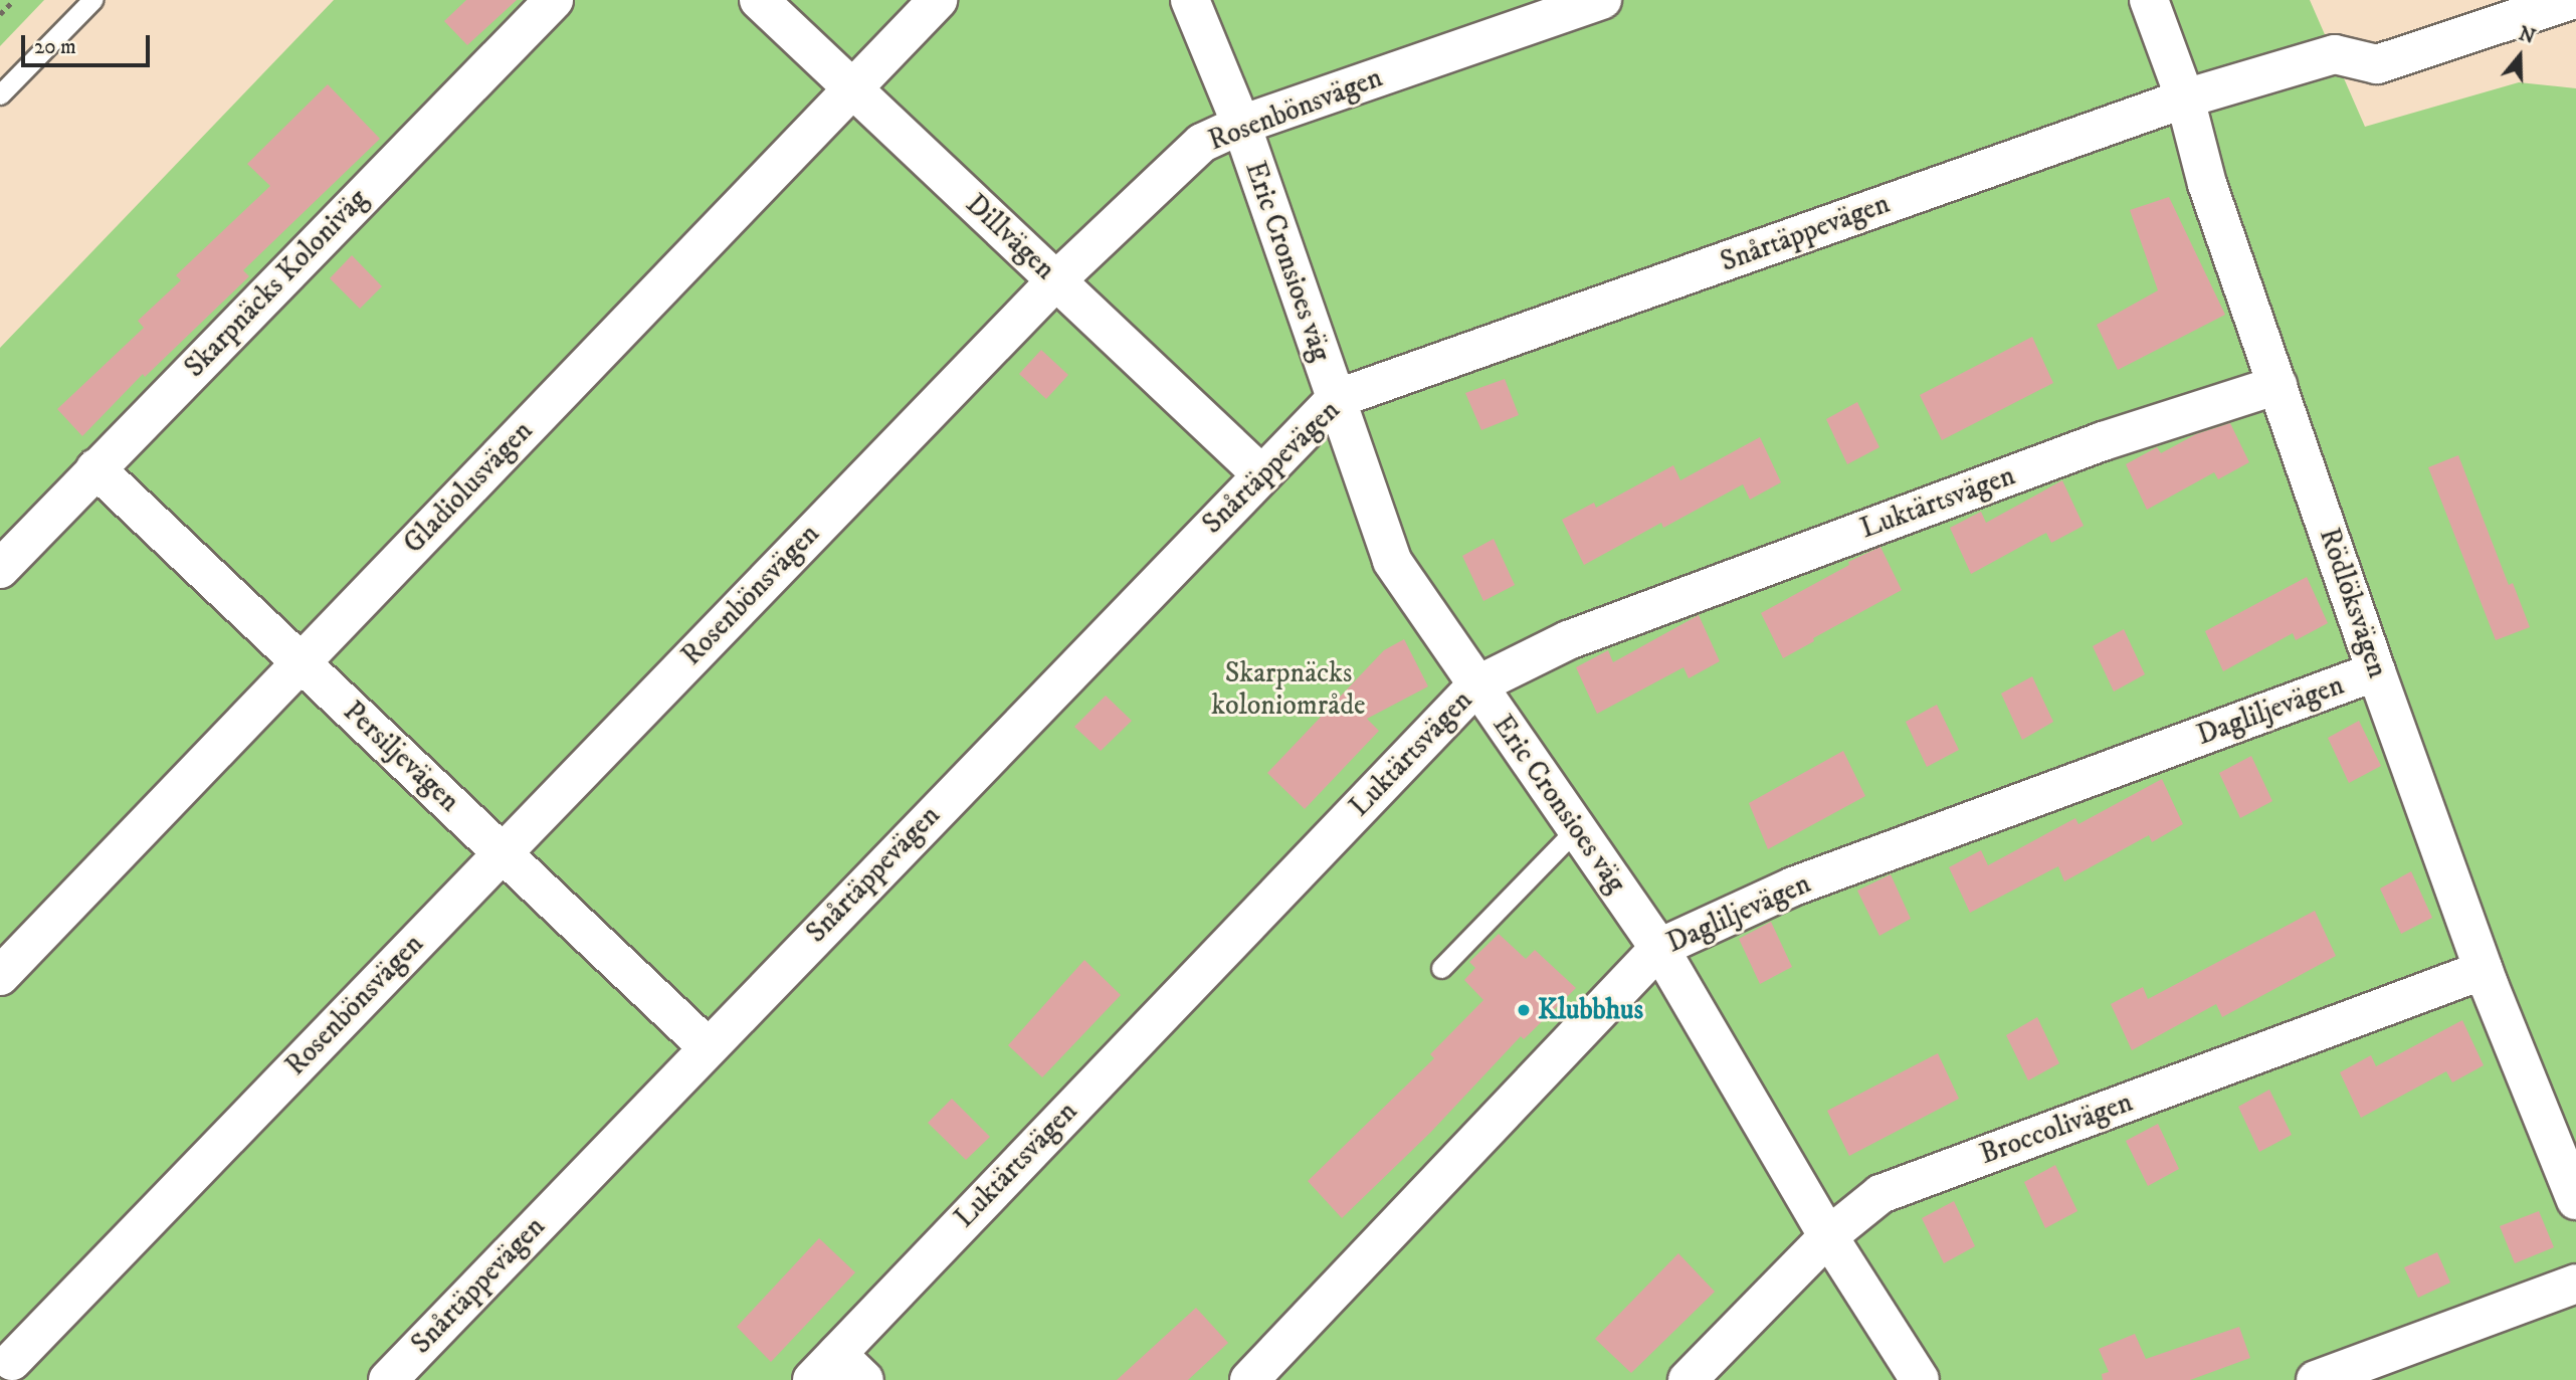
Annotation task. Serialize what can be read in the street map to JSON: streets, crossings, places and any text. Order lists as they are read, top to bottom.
{
  "streets": {
    "street": [
      "Rosenbönsvägen",
      "Snårtäppevägen",
      "Dillvägen",
      "Eric Cronsioes väg",
      "Skarpnäcks Koloniväg",
      "Gladiolusvägen",
      "Luktärtsvägen",
      "Rödlöksvägen",
      "Dagliljevägen",
      "Persiljevägen",
      "Broccolivägen"
    ]
  },
  "crossings": [
    ["Rosenbönsvägen", "Dillvägen"],
    ["Rosenbönsvägen", "Eric Cronsioes väg"],
    ["Rosenbönsvägen", "Persiljevägen"],
    ["Snårtäppevägen", "Dillvägen"],
    ["Snårtäppevägen", "Eric Cronsioes väg"],
    ["Snårtäppevägen", "Rödlöksvägen"],
    ["Snårtäppevägen", "Persiljevägen"],
    ["Dillvägen", "Gladiolusvägen"],
    ["Eric Cronsioes väg", "Luktärtsvägen"],
    ["Eric Cronsioes väg", "Dagliljevägen"],
    ["Eric Cronsioes väg", "Broccolivägen"],
    ["Skarpnäcks Koloniväg", "Persiljevägen"],
    ["Gladiolusvägen", "Persiljevägen"],
    ["Luktärtsvägen", "Rödlöksvägen"],
    ["Rödlöksvägen", "Dagliljevägen"],
    ["Rödlöksvägen", "Broccolivägen"]
  ],
  "parks": ["Skarpnäcks koloniområde"],
  "places": ["Klubbhus"],
  "scale_bar": "20 m",
  "north": "top"
}
